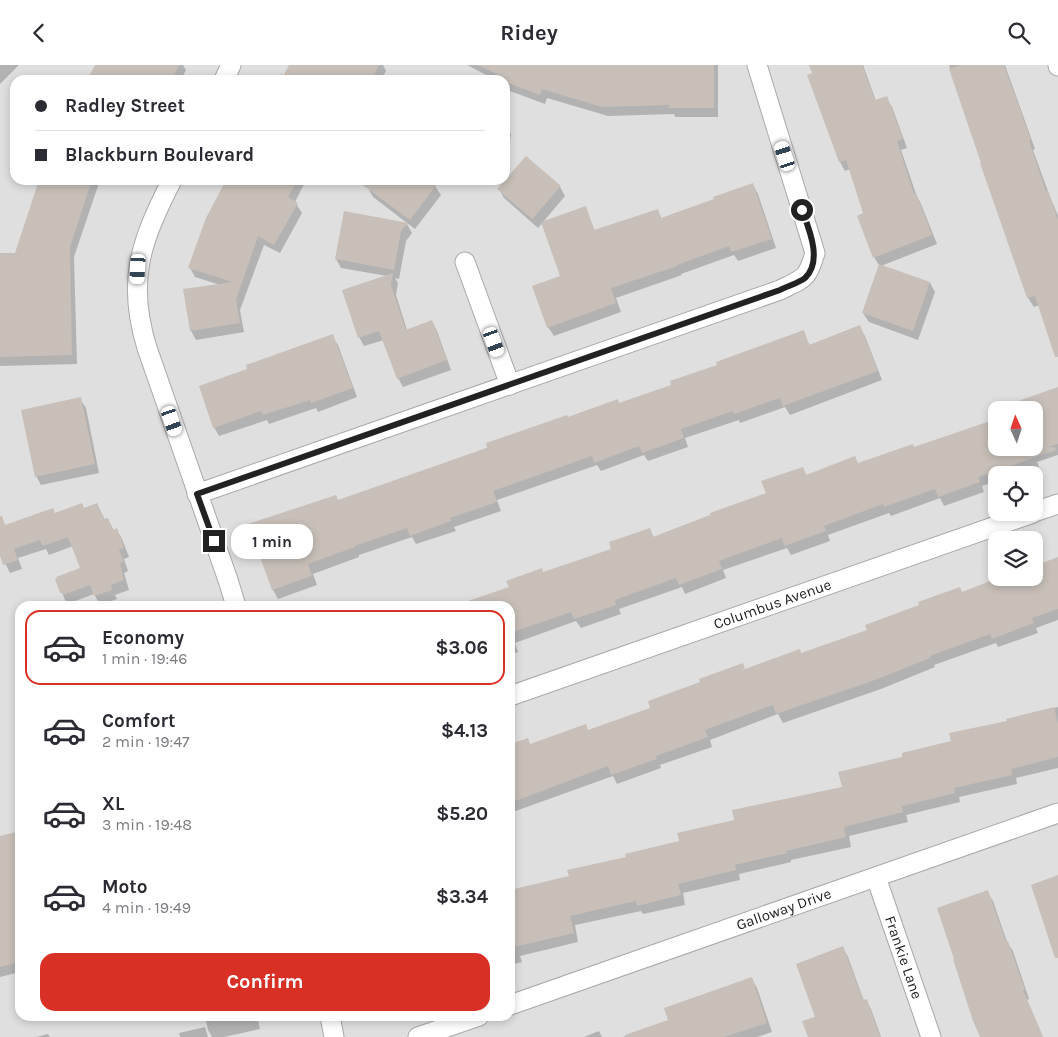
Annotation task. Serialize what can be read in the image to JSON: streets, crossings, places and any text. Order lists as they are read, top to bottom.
{
  "streets": {
    "street": ["Columbus Avenue", "Galloway Drive", "Frankie Lane"]
  },
  "crossings": [
    ["Galloway Drive", "Frankie Lane"]
  ],
  "north": "top",
  "page": {
    "header": "Ridey",
    "banner": ["Radley Street", "Blackburn Boulevard"],
    "bubble": "1 min",
    "list": [
      {
        "name": "Economy",
        "note": "1 min · 19:46",
        "value": "$3.06"
      },
      {
        "name": "Comfort",
        "note": "2 min · 19:47",
        "value": "$4.13"
      },
      {
        "name": "XL",
        "note": "3 min · 19:48",
        "value": "$5.20"
      },
      {
        "name": "Moto",
        "note": "4 min · 19:49",
        "value": "$3.34"
      }
    ],
    "buttons": "Confirm"
  }
}
